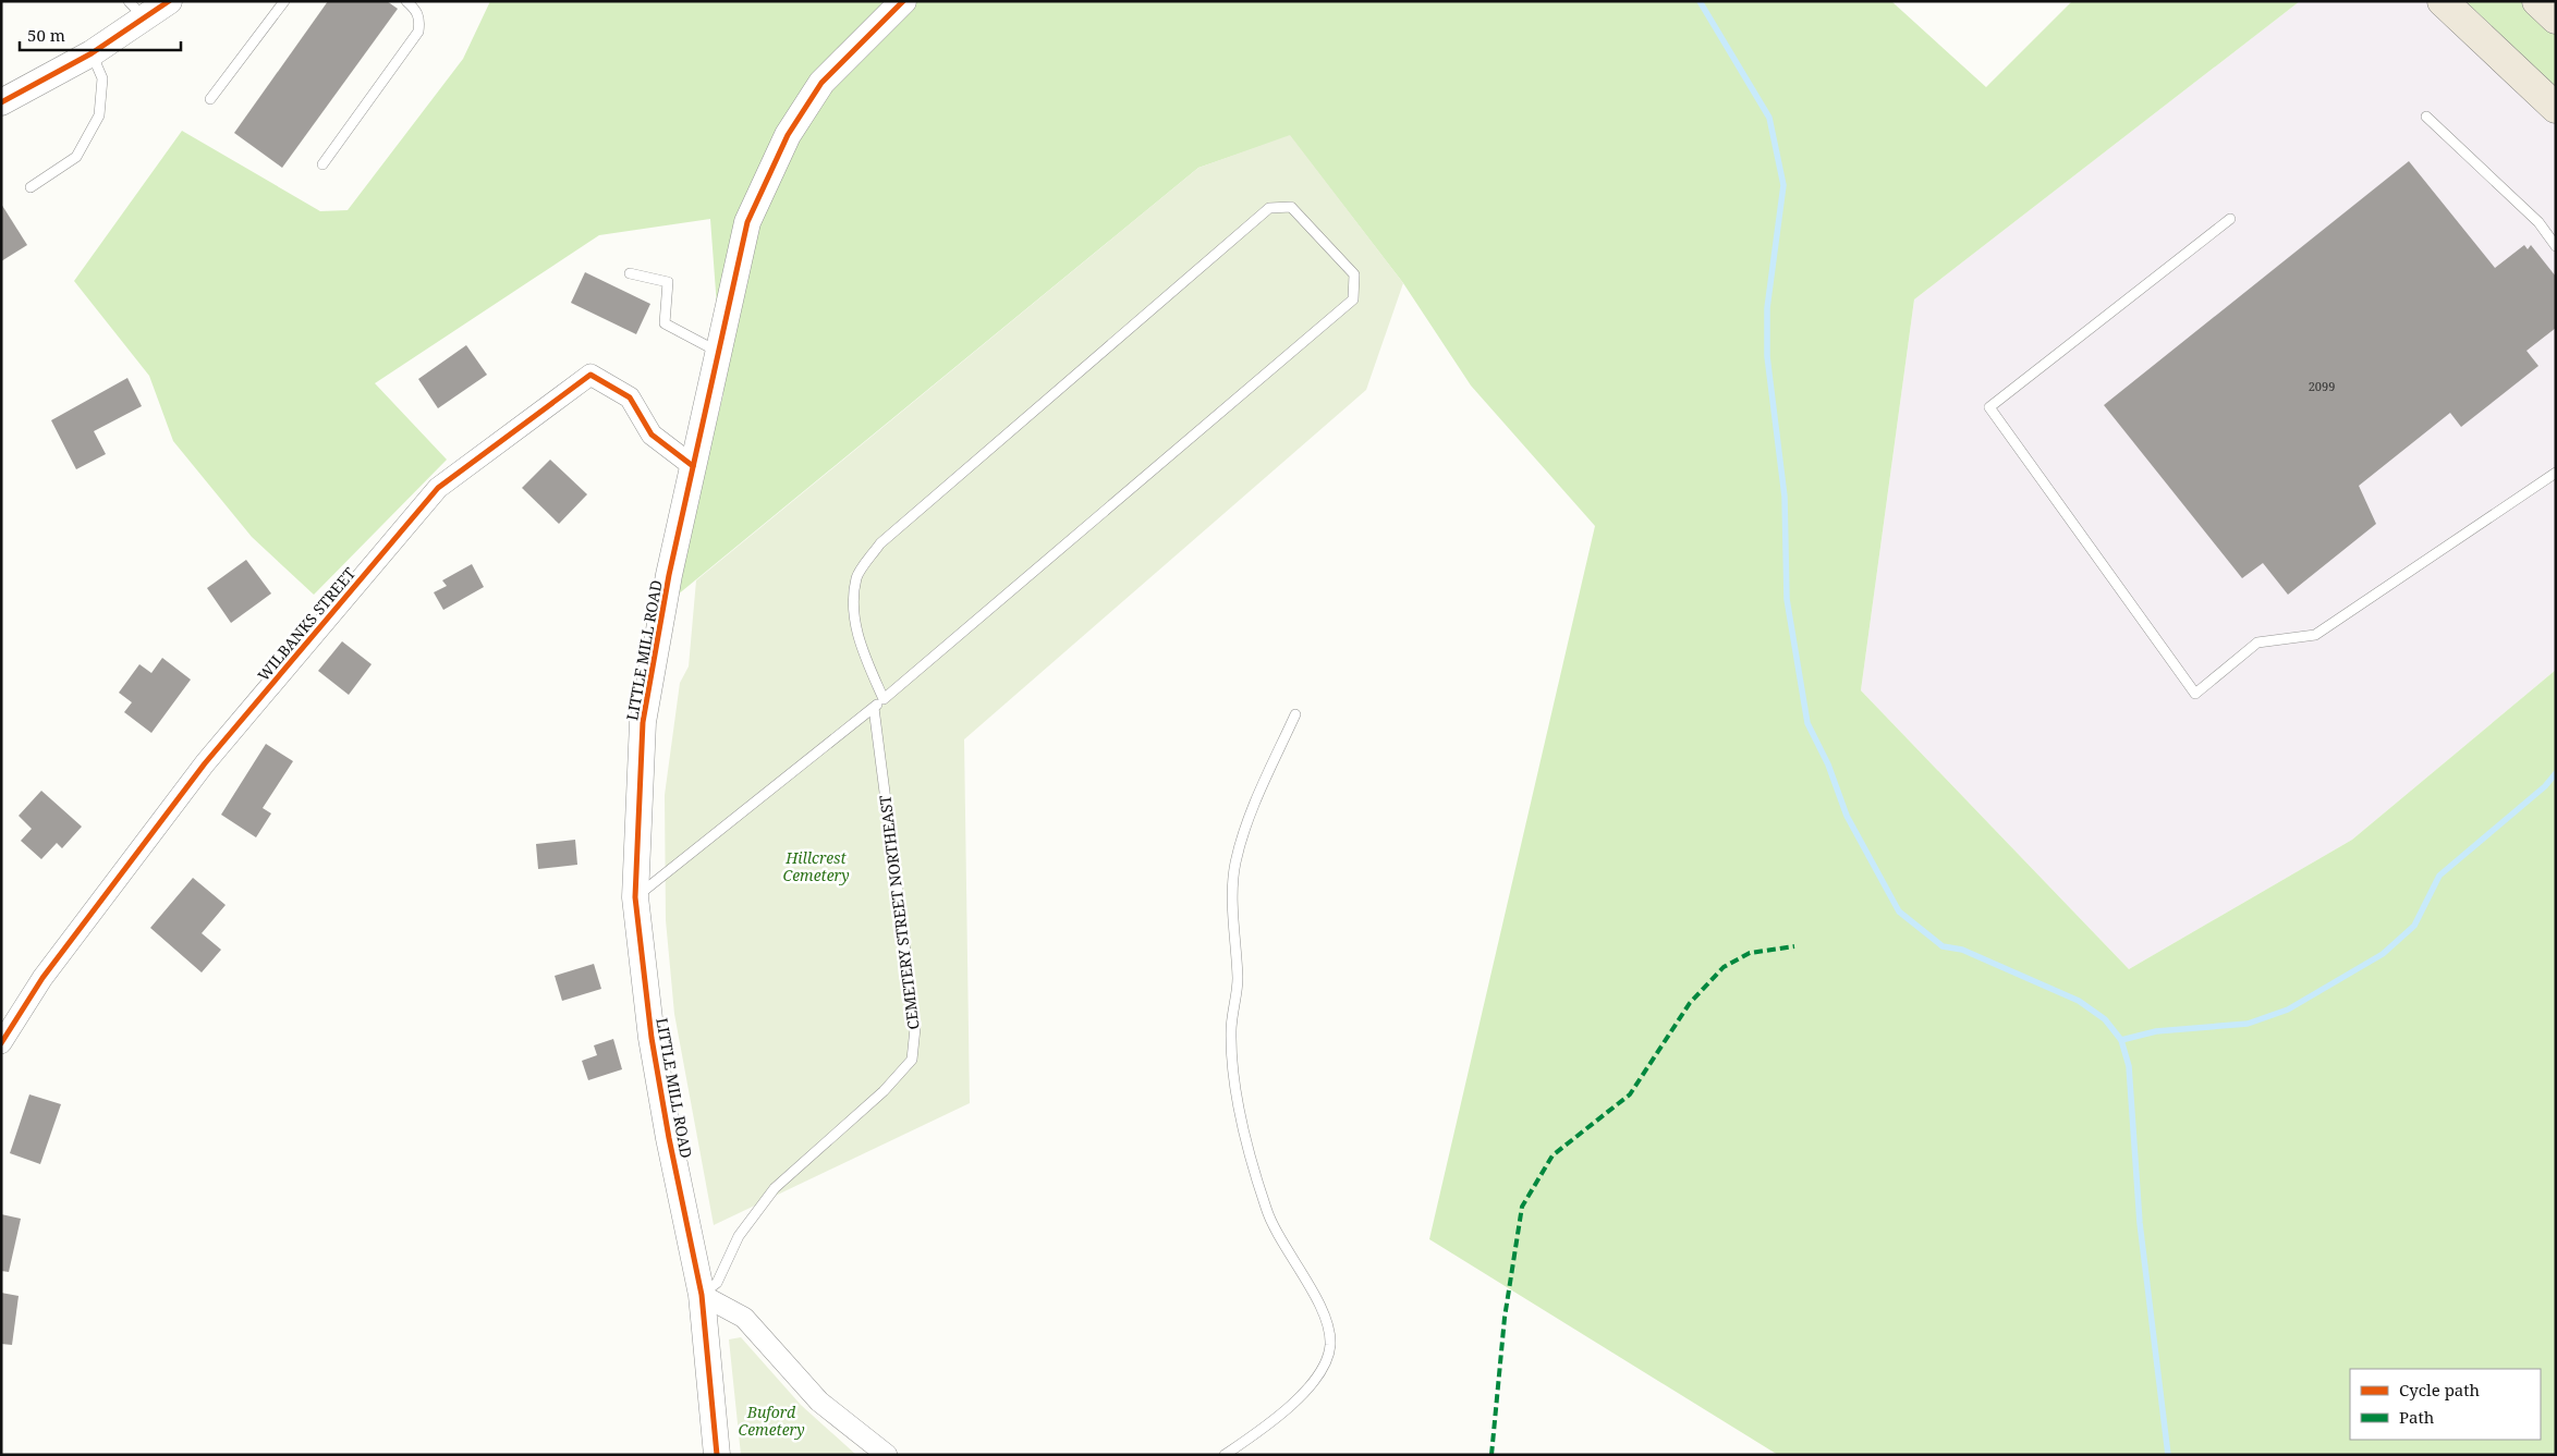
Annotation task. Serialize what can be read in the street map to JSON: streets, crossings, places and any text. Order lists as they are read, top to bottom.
{
  "streets": {
    "street": ["WILBANKS STREET", "LITTLE MILL ROAD"],
    "lane": ["CEMETERY STREET NORTHEAST"]
  },
  "crossings": [
    ["WILBANKS STREET", "LITTLE MILL ROAD"],
    ["LITTLE MILL ROAD", "CEMETERY STREET NORTHEAST"]
  ],
  "parks": ["Hillcrest Cemetery", "Buford Cemetery"],
  "house_numbers": ["2099"],
  "legend": ["Cycle path", "Path"],
  "scale_bar": "50 m"
}
